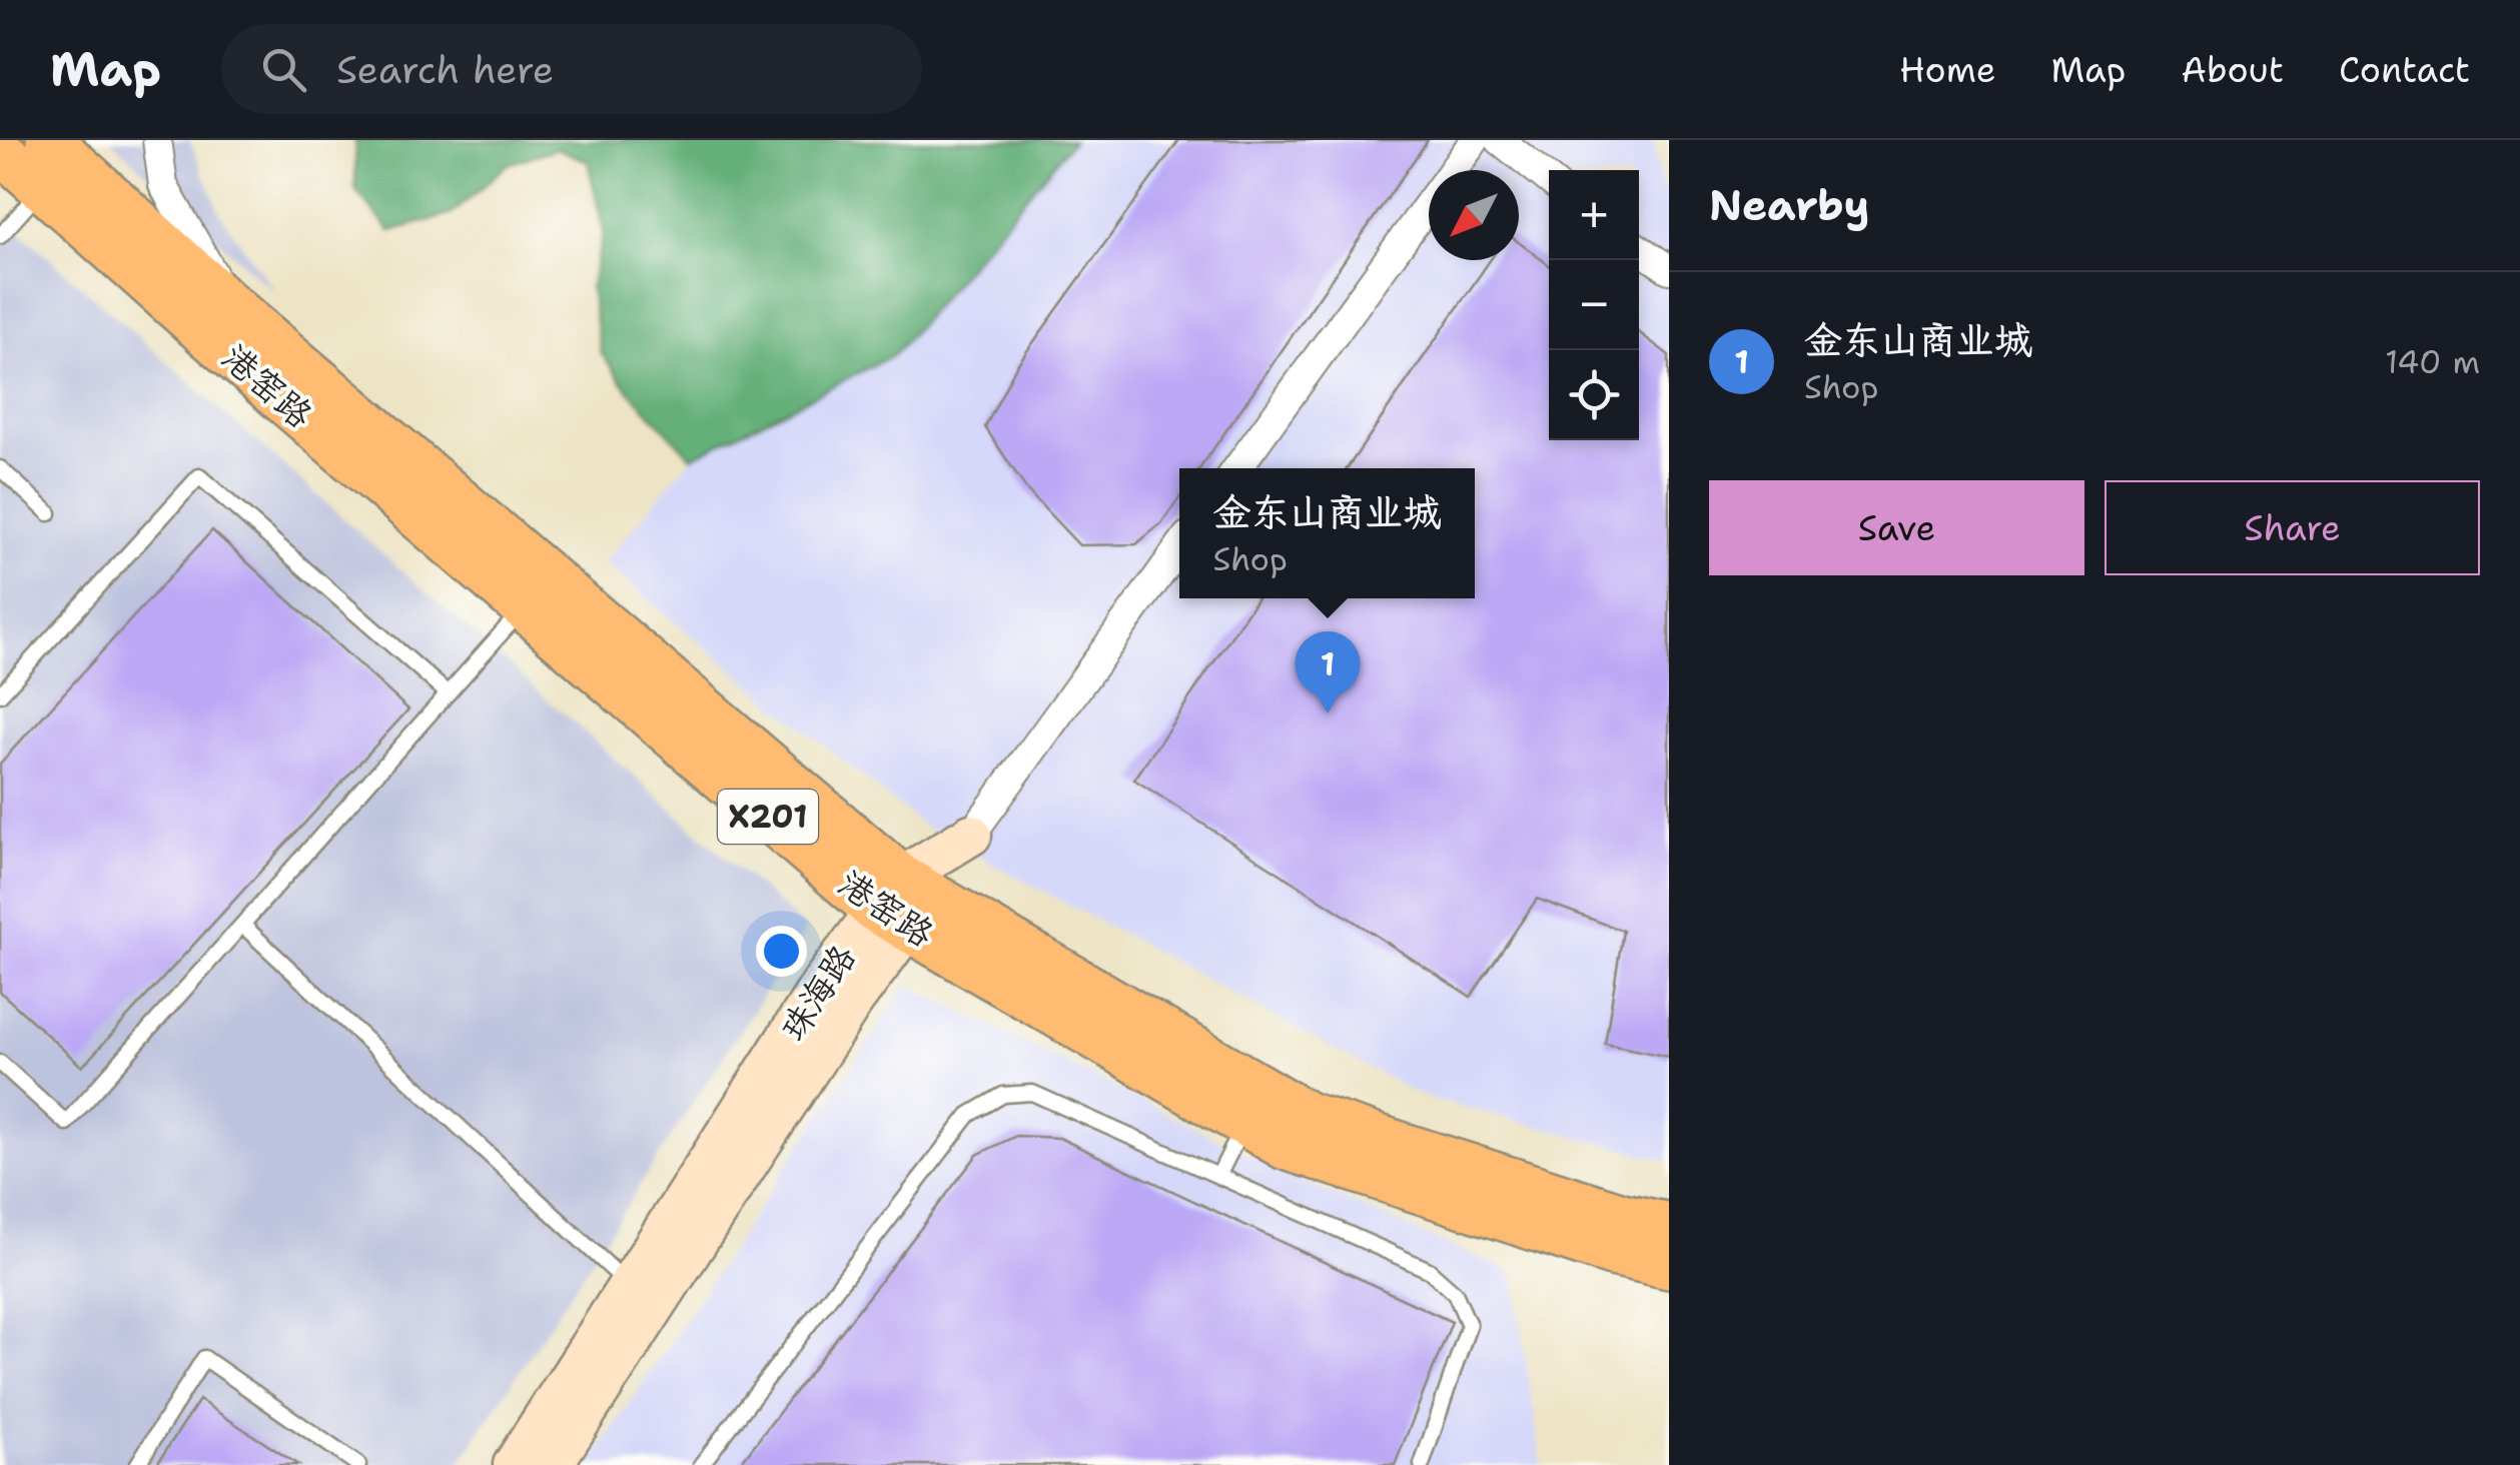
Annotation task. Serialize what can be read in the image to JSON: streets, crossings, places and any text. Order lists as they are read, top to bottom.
{
  "streets": {
    "main road": ["港窑路", "X201", "珠海路"]
  },
  "crossings": [
    ["港窑路", "珠海路"]
  ],
  "north": "bottom left",
  "page": {
    "header": "Map",
    "search": "Search here",
    "nav": [
      "Home",
      "Map",
      "About",
      "Contact"
    ],
    "heading": "Nearby",
    "map_buttons": ["+", "−"],
    "list": [
      {
        "mark": "1",
        "name": "金东山商业城",
        "note": "Shop",
        "value": "140 m"
      }
    ],
    "buttons": ["Save", "Share"],
    "popup": ["金东山商业城", "Shop"],
    "pins": "1"
  }
}
